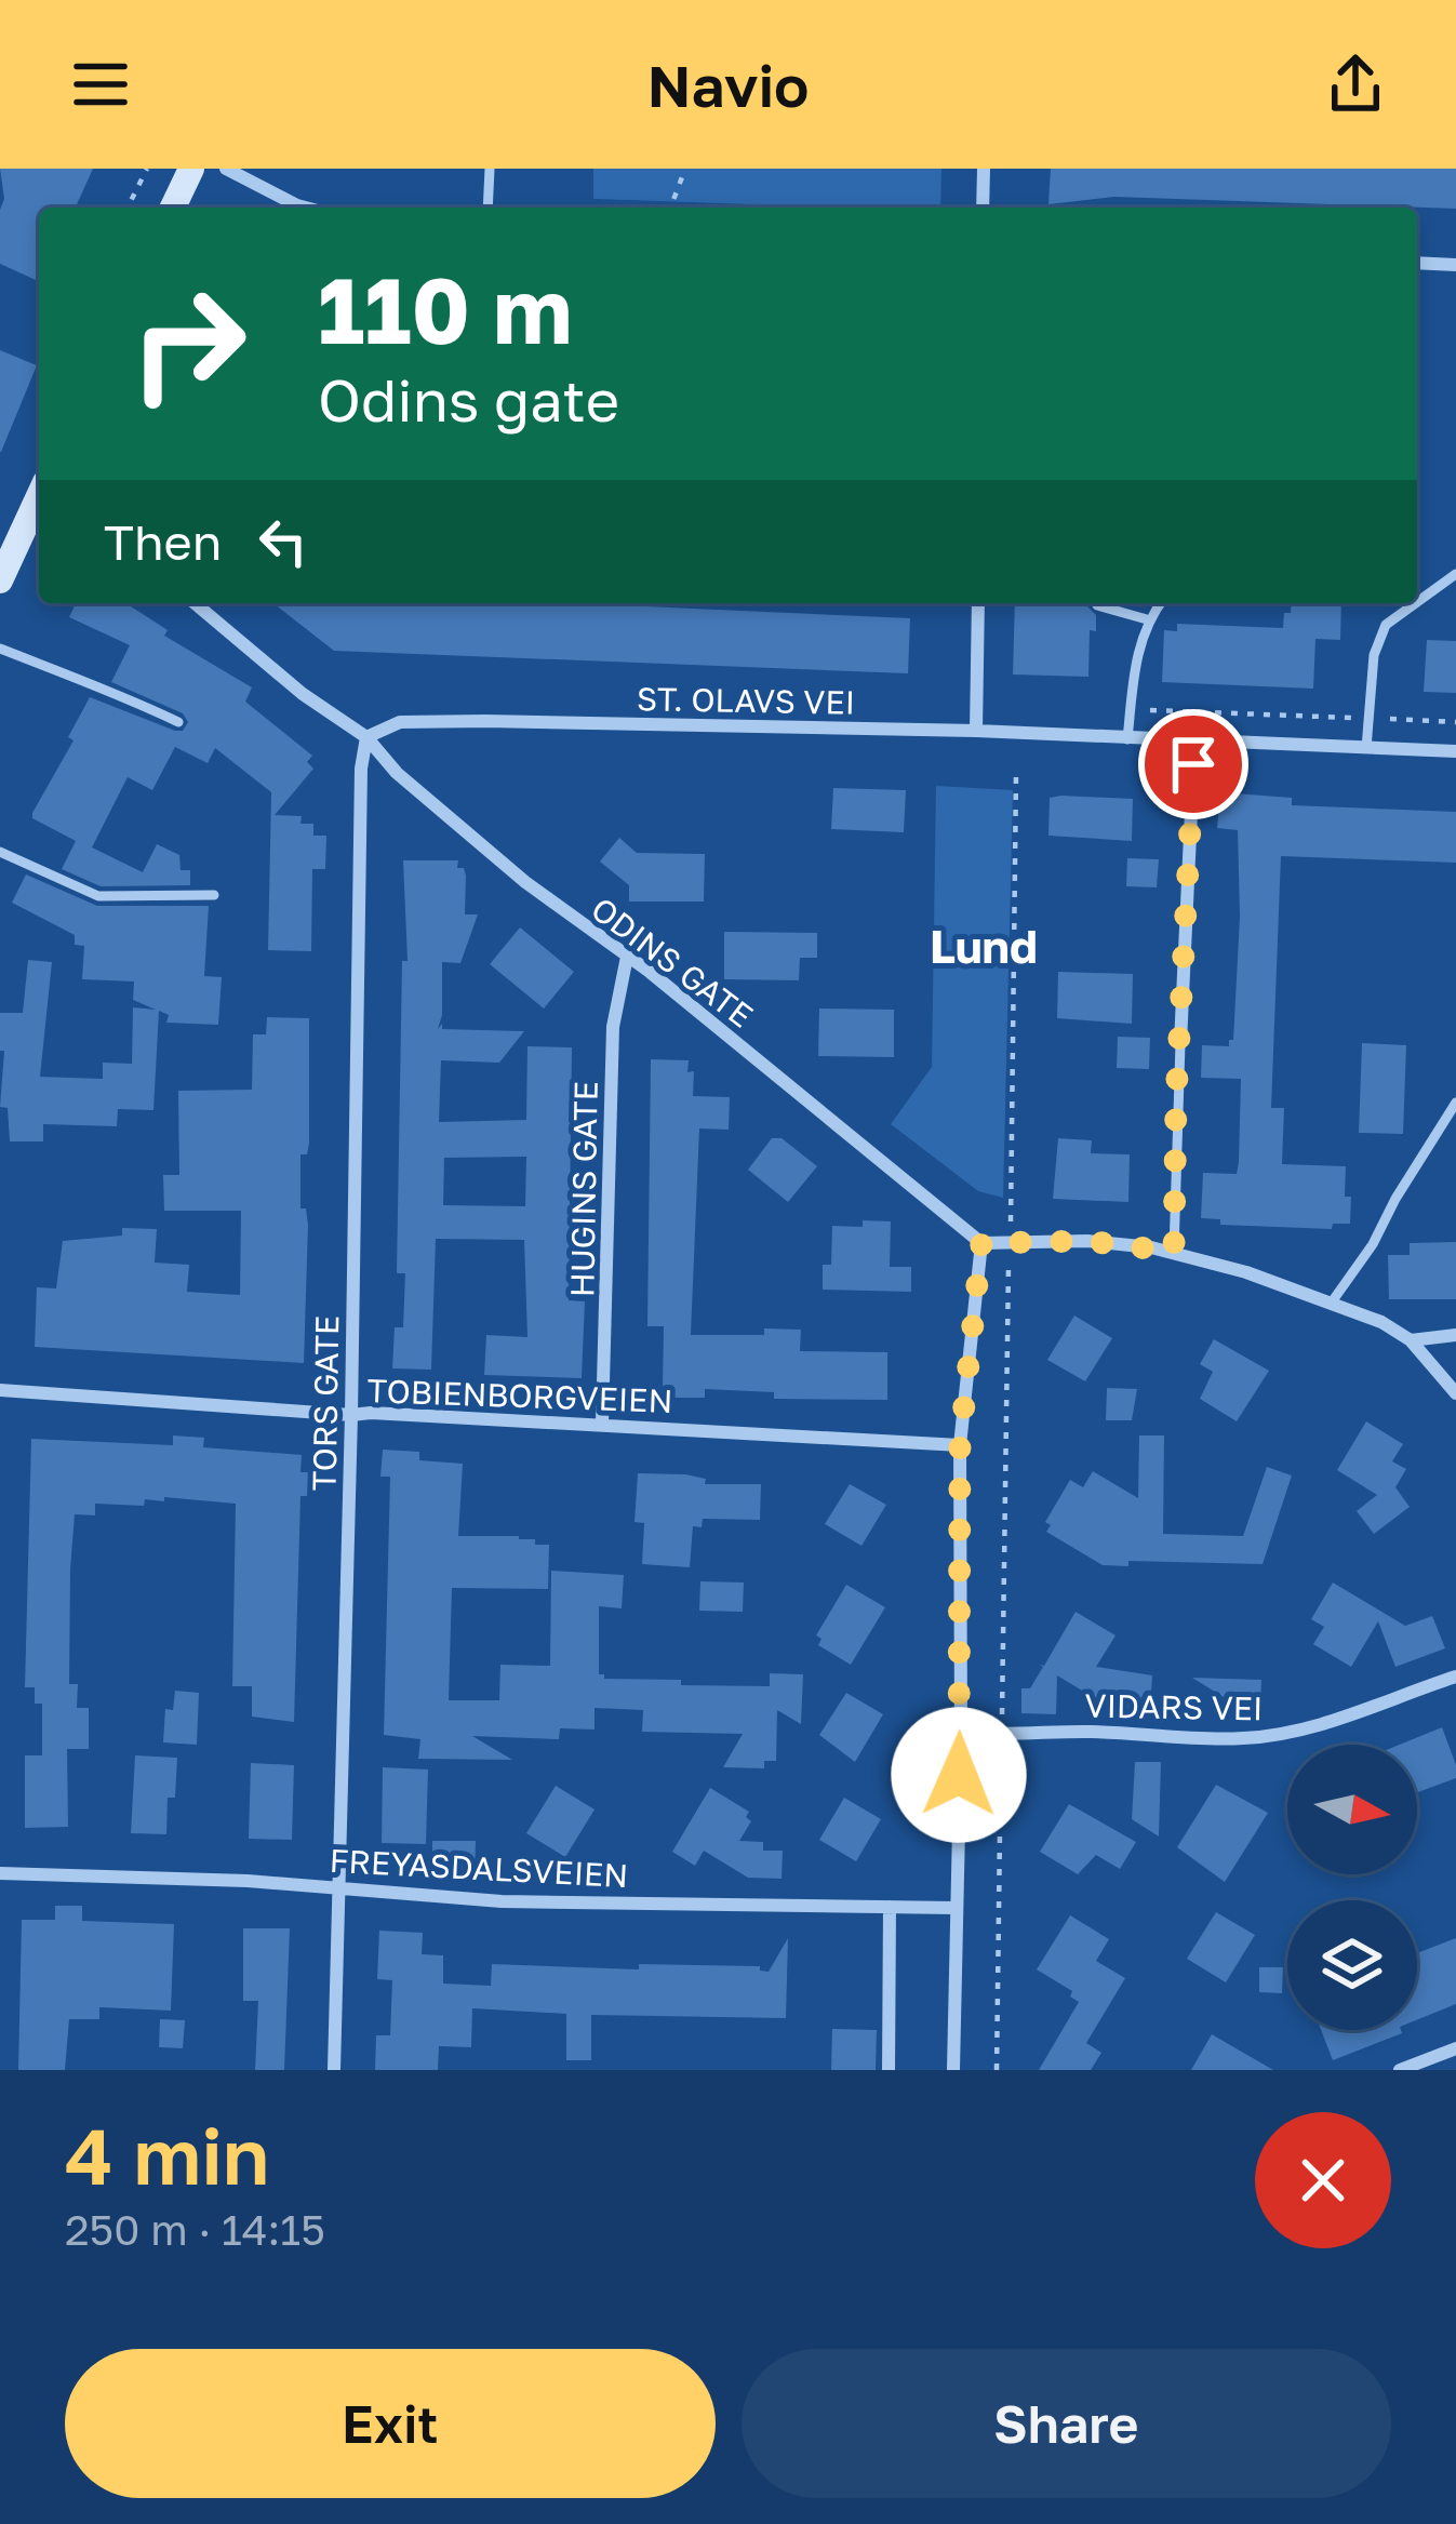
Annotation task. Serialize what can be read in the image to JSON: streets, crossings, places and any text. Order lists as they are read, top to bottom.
{
  "streets": {
    "street": [
      "ST. OLAVS VEI",
      "ODINS GATE",
      "HUGINS GATE",
      "TOBIENBORGVEIEN",
      "TORS GATE",
      "VIDARS VEI",
      "FREYASDALSVEIEN"
    ]
  },
  "crossings": [
    ["ST. OLAVS VEI", "ODINS GATE"],
    ["ST. OLAVS VEI", "TORS GATE"],
    ["ODINS GATE", "HUGINS GATE"],
    ["ODINS GATE", "TORS GATE"],
    ["HUGINS GATE", "TOBIENBORGVEIEN"],
    ["TOBIENBORGVEIEN", "TORS GATE"],
    ["TORS GATE", "FREYASDALSVEIEN"]
  ],
  "districts": ["Lund"],
  "north": "right",
  "page": {
    "header": "Navio",
    "turn": ["110 m", "Odins gate"],
    "then": "Then",
    "heading": ["4 min", "250 m · 14:15"],
    "buttons": ["Exit", "Share"]
  }
}
